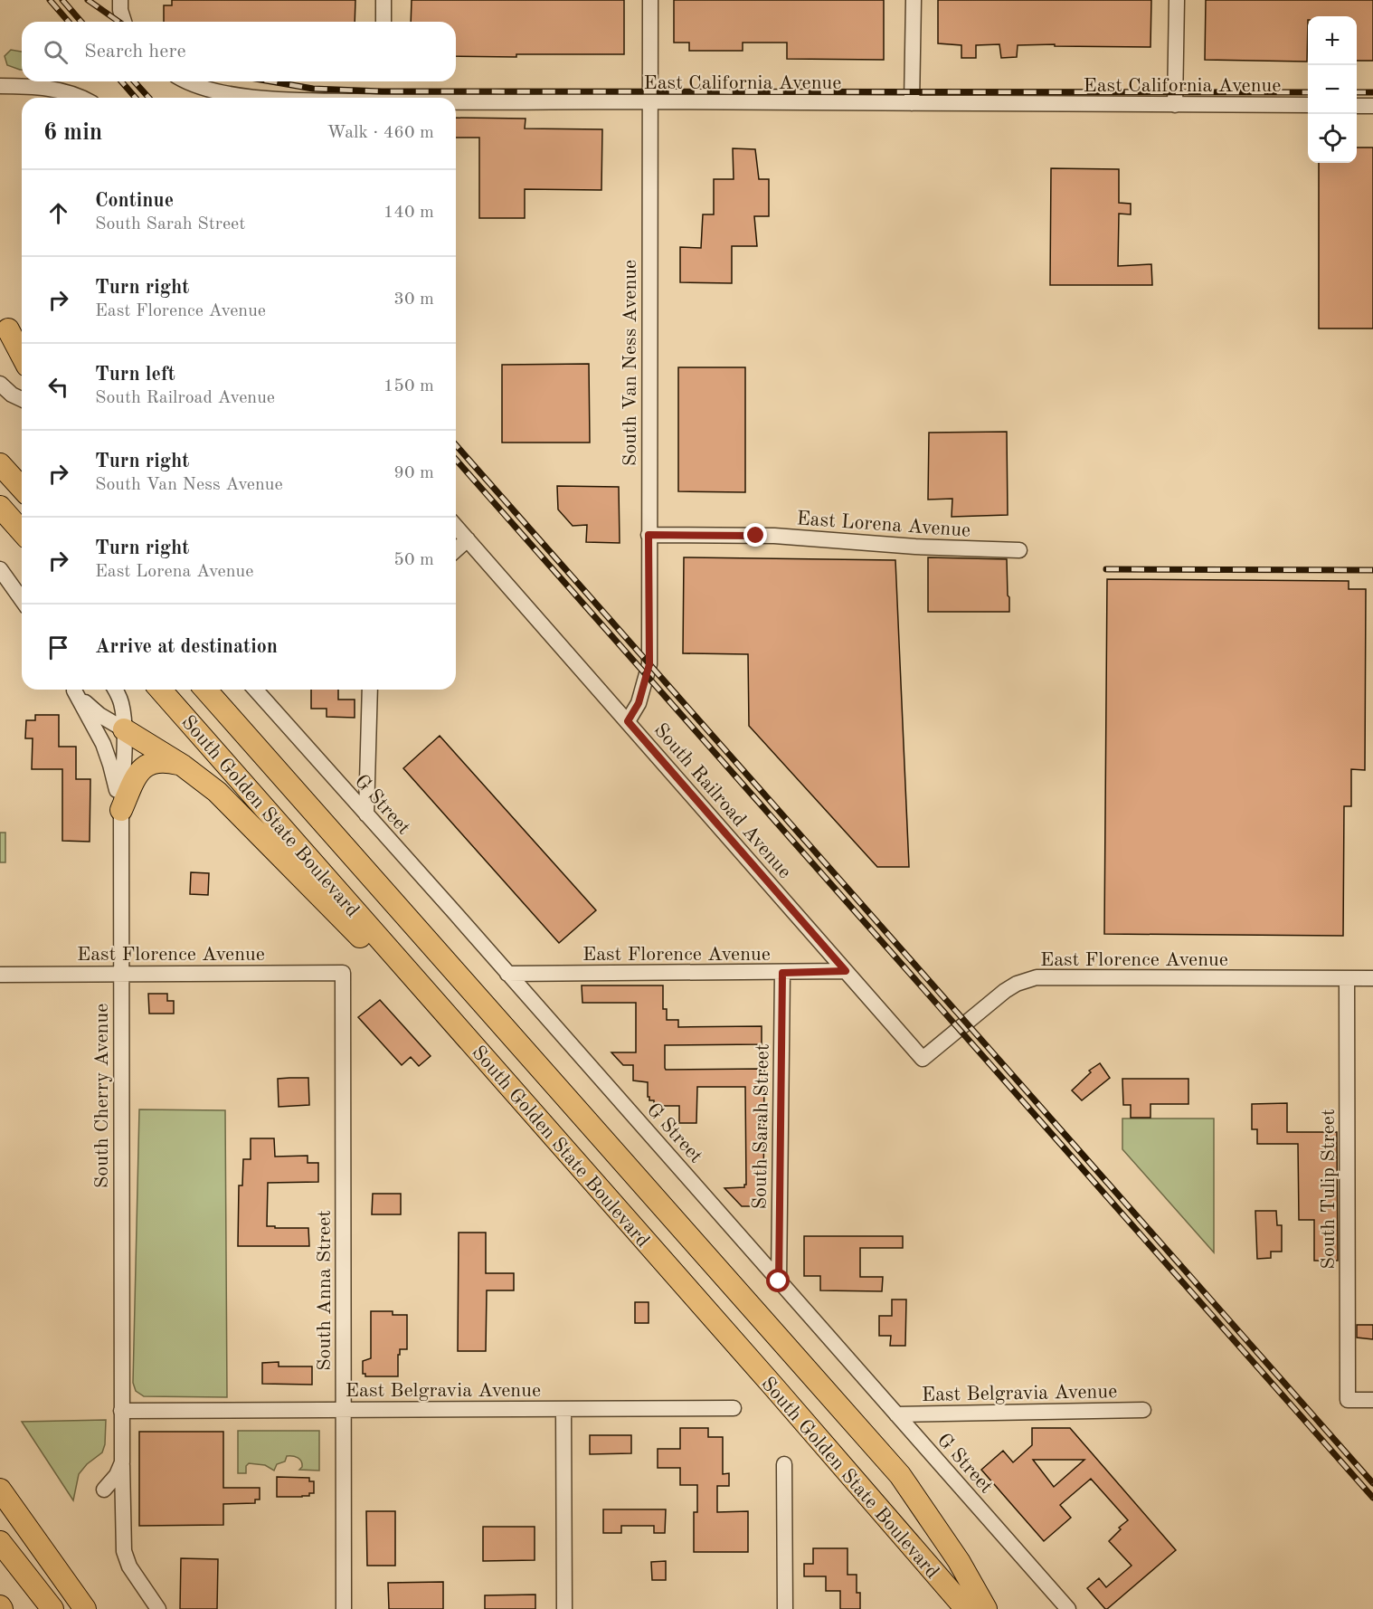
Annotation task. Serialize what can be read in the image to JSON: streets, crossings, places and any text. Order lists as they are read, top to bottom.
{
  "streets": {
    "highway": ["South Golden State Boulevard"],
    "street": [
      "East California Avenue",
      "South Van Ness Avenue",
      "East Lorena Avenue",
      "South Railroad Avenue",
      "G Street",
      "East Florence Avenue",
      "South Cherry Avenue",
      "South Sarah Street",
      "South Tulip Street",
      "South Anna Street",
      "East Belgravia Avenue"
    ]
  },
  "crossings": [
    ["East California Avenue", "South Van Ness Avenue"],
    ["South Van Ness Avenue", "East Lorena Avenue"],
    ["South Van Ness Avenue", "South Railroad Avenue"],
    ["South Railroad Avenue", "East Florence Avenue"],
    ["G Street", "East Florence Avenue"],
    ["G Street", "South Sarah Street"],
    ["G Street", "East Belgravia Avenue"],
    ["East Florence Avenue", "South Cherry Avenue"],
    ["East Florence Avenue", "South Sarah Street"],
    ["East Florence Avenue", "South Tulip Street"],
    ["East Florence Avenue", "South Anna Street"],
    ["South Cherry Avenue", "East Belgravia Avenue"],
    ["South Anna Street", "East Belgravia Avenue"]
  ],
  "page": {
    "map_buttons": ["+", "−"],
    "search": "Search here",
    "heading": ["6 min", "Walk · 460 m"],
    "list": [
      ["Continue", "South Sarah Street", "140 m"],
      ["Turn right", "East Florence Avenue", "30 m"],
      ["Turn left", "South Railroad Avenue", "150 m"],
      ["Turn right", "South Van Ness Avenue", "90 m"],
      ["Turn right", "East Lorena Avenue", "50 m"],
      "Arrive at destination"
    ]
  }
}
